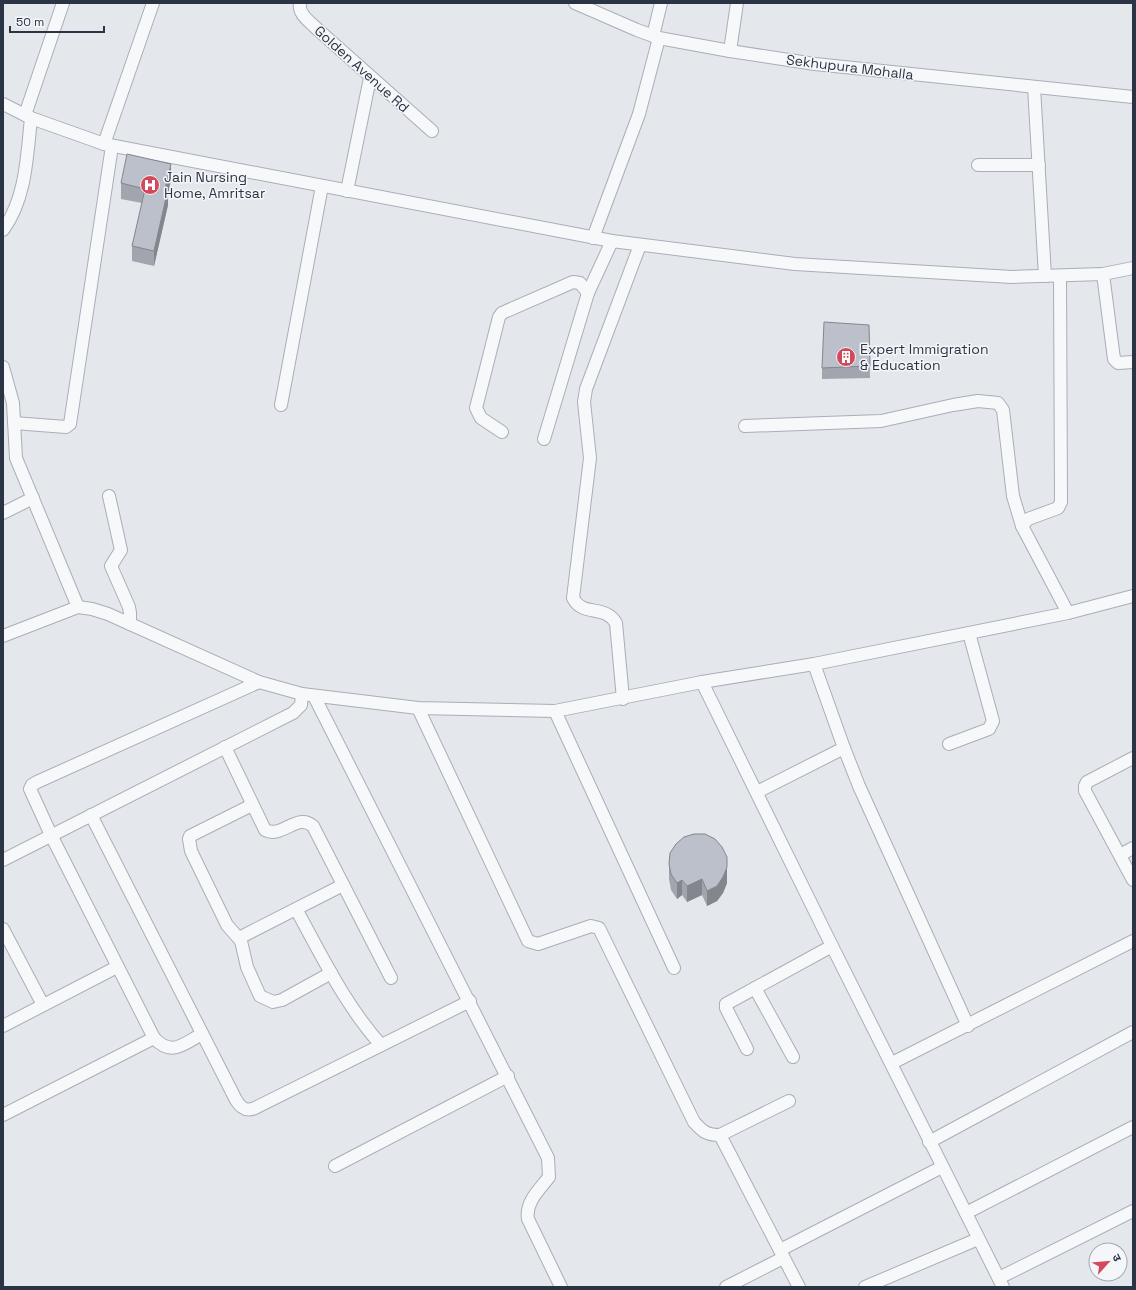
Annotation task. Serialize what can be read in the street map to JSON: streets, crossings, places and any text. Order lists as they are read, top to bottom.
{
  "streets": {
    "street": ["Sekhupura Mohalla", "Golden Avenue Rd"]
  },
  "places": {
    "hospital": ["Jain Nursing Home, Amritsar"],
    "building": ["Expert Immigration & Education"]
  },
  "scale_bar": "50 m",
  "north": "top right"
}
